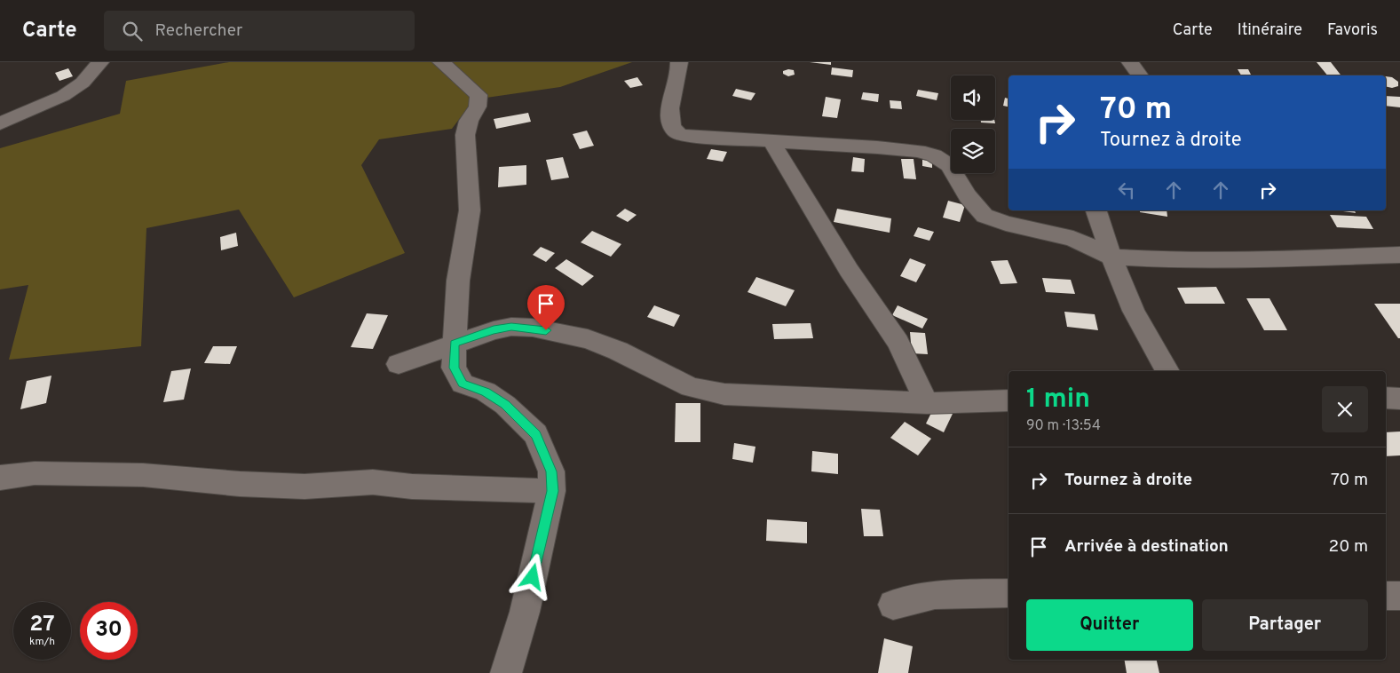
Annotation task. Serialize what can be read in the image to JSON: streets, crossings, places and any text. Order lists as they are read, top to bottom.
{
  "page": {
    "header": "Carte",
    "search": "Rechercher",
    "nav": ["Carte", "Itinéraire", "Favoris"],
    "turn": ["70 m", "Tournez à droite"],
    "heading": ["1 min", "90 m · 13:54"],
    "list": [
      {
        "name": "Tournez à droite",
        "value": "70 m"
      },
      {
        "name": "Arrivée à destination",
        "value": "20 m"
      }
    ],
    "buttons": ["Quitter", "Partager"],
    "speed": "27 km/h",
    "limit": "30"
  }
}
